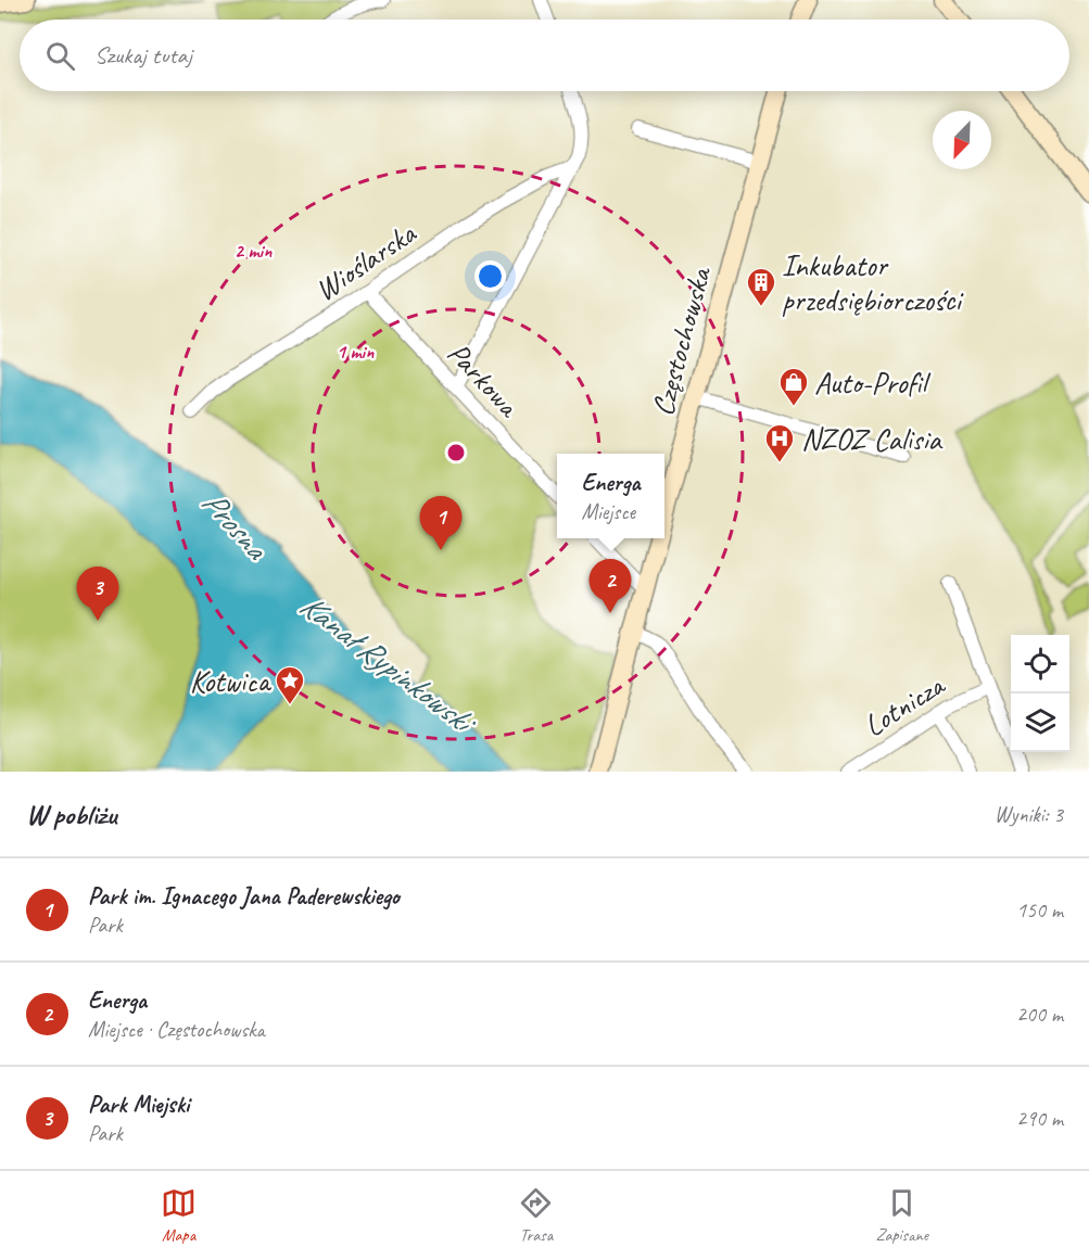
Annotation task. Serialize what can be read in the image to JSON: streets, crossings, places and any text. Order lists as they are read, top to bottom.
{
  "streets": {
    "street": [
      "Wioślarska",
      "Częstochowska",
      "Parkowa",
      "Lotnicza"
    ]
  },
  "crossings": [
    ["Wioślarska", "Parkowa"]
  ],
  "water": ["Prosna", "Kanał Rypinkowski"],
  "places": {
    "building": ["Inkubator przedsiębiorczości"],
    "shop": ["Auto-Profil"],
    "hospital": ["NZOZ Calisia"],
    "place": ["Kotwica"]
  },
  "north": "bottom left",
  "page": {
    "search": "Szukaj tutaj",
    "popup": ["Energa", "Miejsce"],
    "pins": ["1", "2", "3"],
    "heading": ["W pobliżu", "Wyniki: 3"],
    "list": [
      {
        "mark": "1",
        "name": "Park im. Ignacego Jana Paderewskiego",
        "note": "Park",
        "value": "150 m"
      },
      {
        "mark": "2",
        "name": "Energa",
        "note": "Miejsce · Częstochowska",
        "value": "200 m"
      },
      {
        "mark": "3",
        "name": "Park Miejski",
        "note": "Park",
        "value": "290 m"
      }
    ],
    "nav": ["Mapa", "Trasa", "Zapisane"]
  },
  "rings": ["2 min", "1 min"]
}
